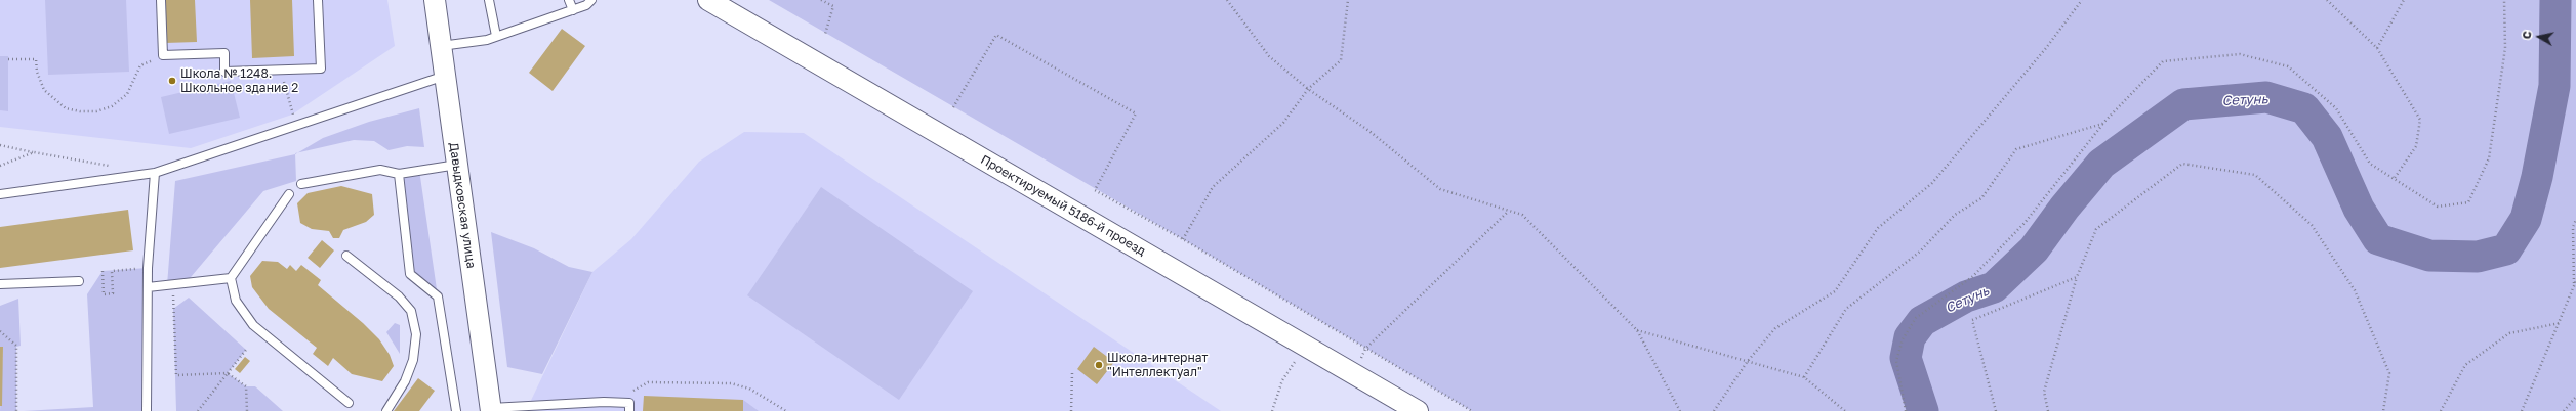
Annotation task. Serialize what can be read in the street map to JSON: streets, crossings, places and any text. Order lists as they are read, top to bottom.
{
  "streets": {
    "street": ["Давыдковская улица", "Проектируемый 5186-й проезд"]
  },
  "water": ["Сетунь"],
  "places": ["Школа № 1248. Школьное здание 2", "Школа-интернат \"Интеллектуал\""],
  "north": "left"
}
